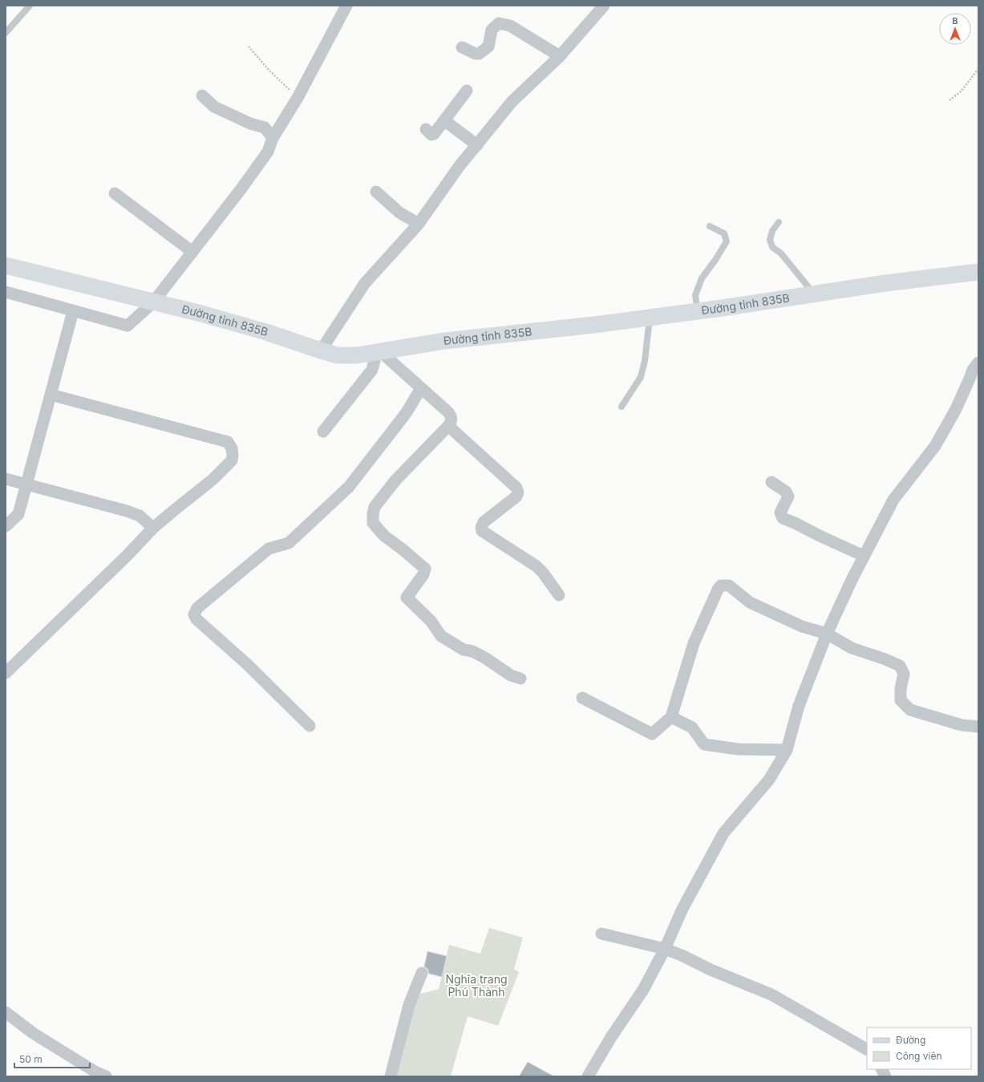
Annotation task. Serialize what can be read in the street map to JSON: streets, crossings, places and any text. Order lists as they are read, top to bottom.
{
  "streets": {
    "main road": ["Đường tỉnh 835B"]
  },
  "parks": ["Nghĩa trang Phú Thành"],
  "legend": ["Đường", "Công viên"],
  "scale_bar": "50 m",
  "north": "top"
}
